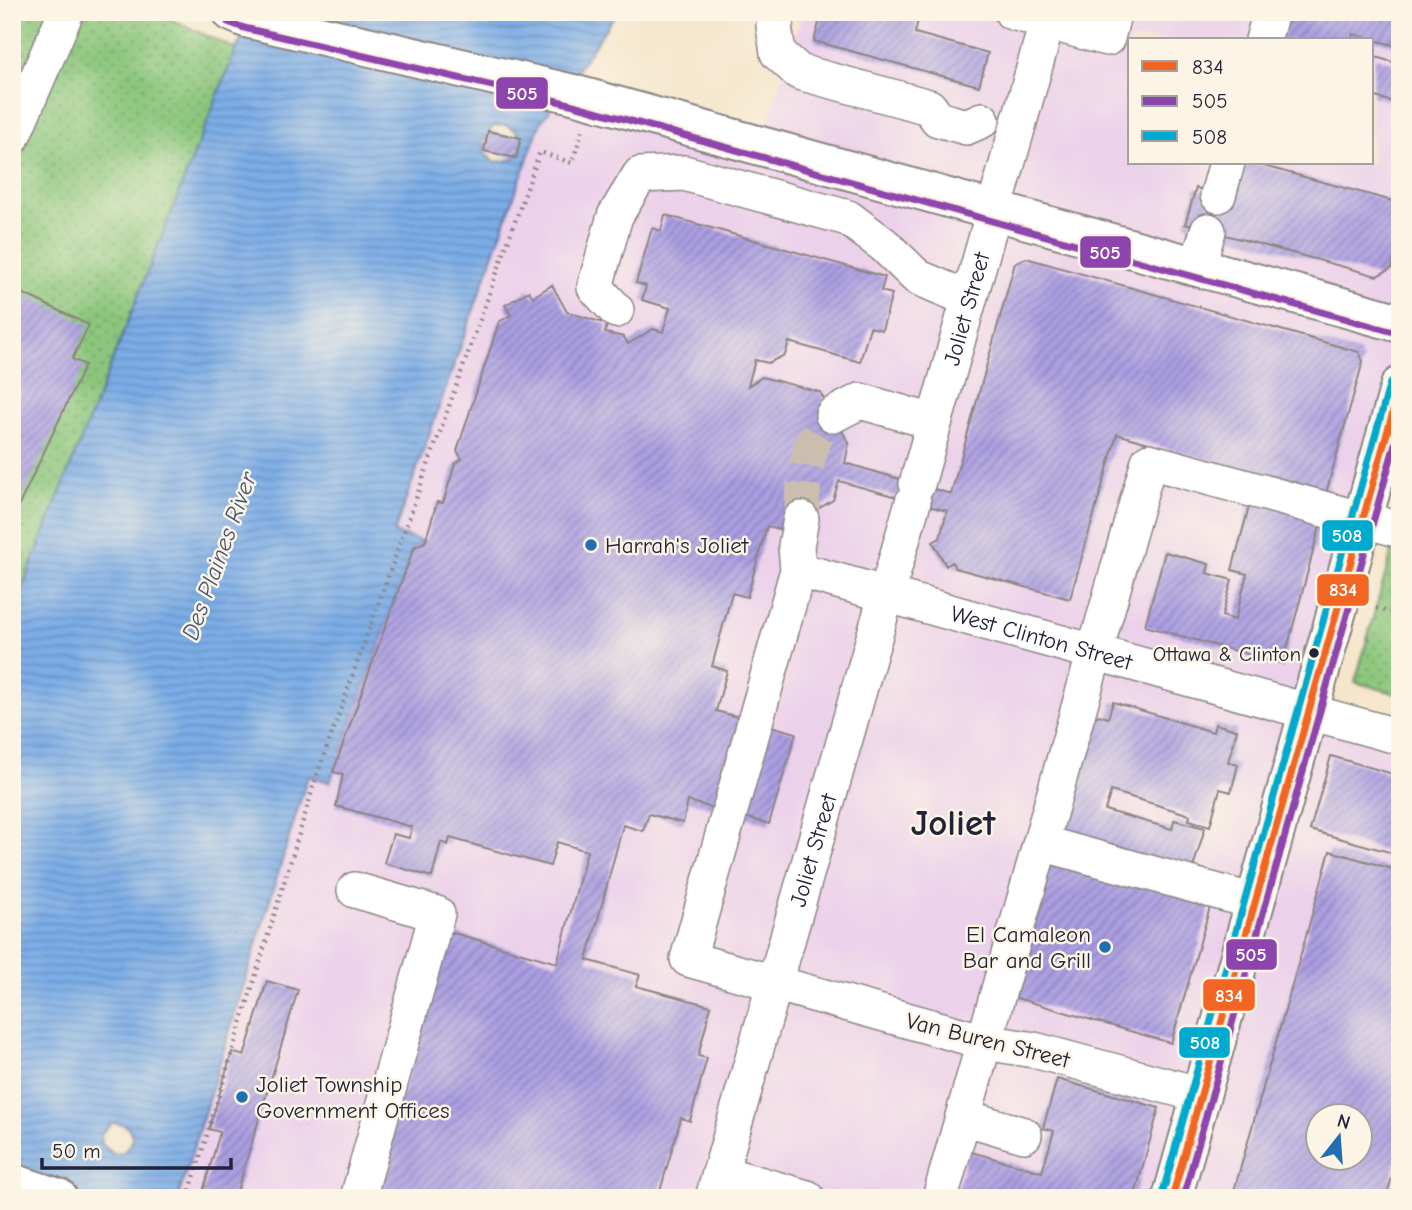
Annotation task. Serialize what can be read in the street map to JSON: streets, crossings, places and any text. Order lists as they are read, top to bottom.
{
  "streets": {
    "street": ["Joliet Street", "West Clinton Street", "Van Buren Street"]
  },
  "crossings": [
    ["Joliet Street", "West Clinton Street"],
    ["Joliet Street", "Van Buren Street"],
    ["West Clinton Street", "Van Buren Street"]
  ],
  "districts": ["Joliet"],
  "water": ["Des Plaines River"],
  "places": [
    "Harrah's Joliet",
    "Ottawa & Clinton",
    "El Camaleon Bar and Grill",
    "Joliet Township Government Offices"
  ],
  "lines": ["transit line 505", "transit line 508", "transit line 834"],
  "legend": ["834", "505", "508"],
  "scale_bar": "50 m",
  "north": "top"
}
